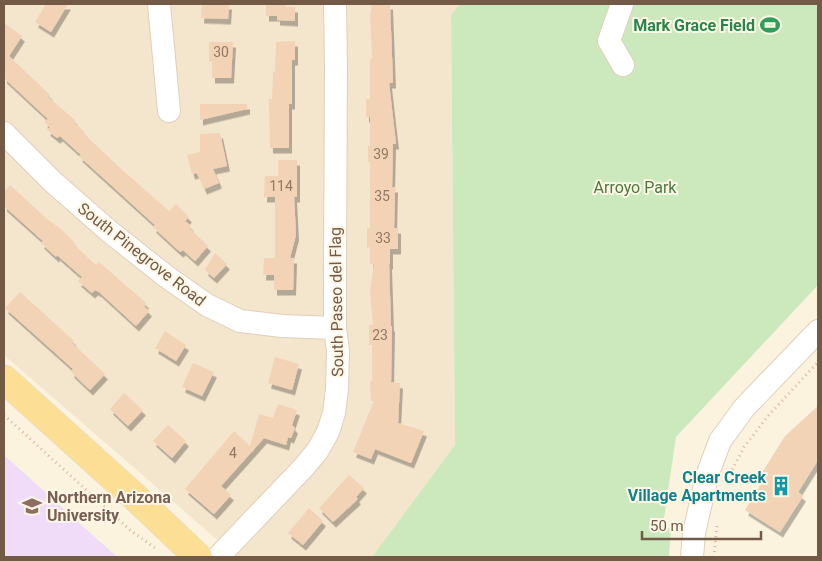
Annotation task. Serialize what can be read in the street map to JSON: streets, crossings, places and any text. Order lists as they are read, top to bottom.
{
  "streets": {
    "street": ["South Pinegrove Road", "South Paseo del Flag"]
  },
  "crossings": [
    ["South Pinegrove Road", "South Paseo del Flag"]
  ],
  "parks": ["Arroyo Park"],
  "places": {
    "sports": ["Mark Grace Field"],
    "building": ["Clear Creek Village Apartments"],
    "school or university": ["Northern Arizona University"]
  },
  "house_numbers": [
    "30",
    "39",
    "114",
    "35",
    "33",
    "23",
    "4"
  ],
  "scale_bar": "50 m"
}
